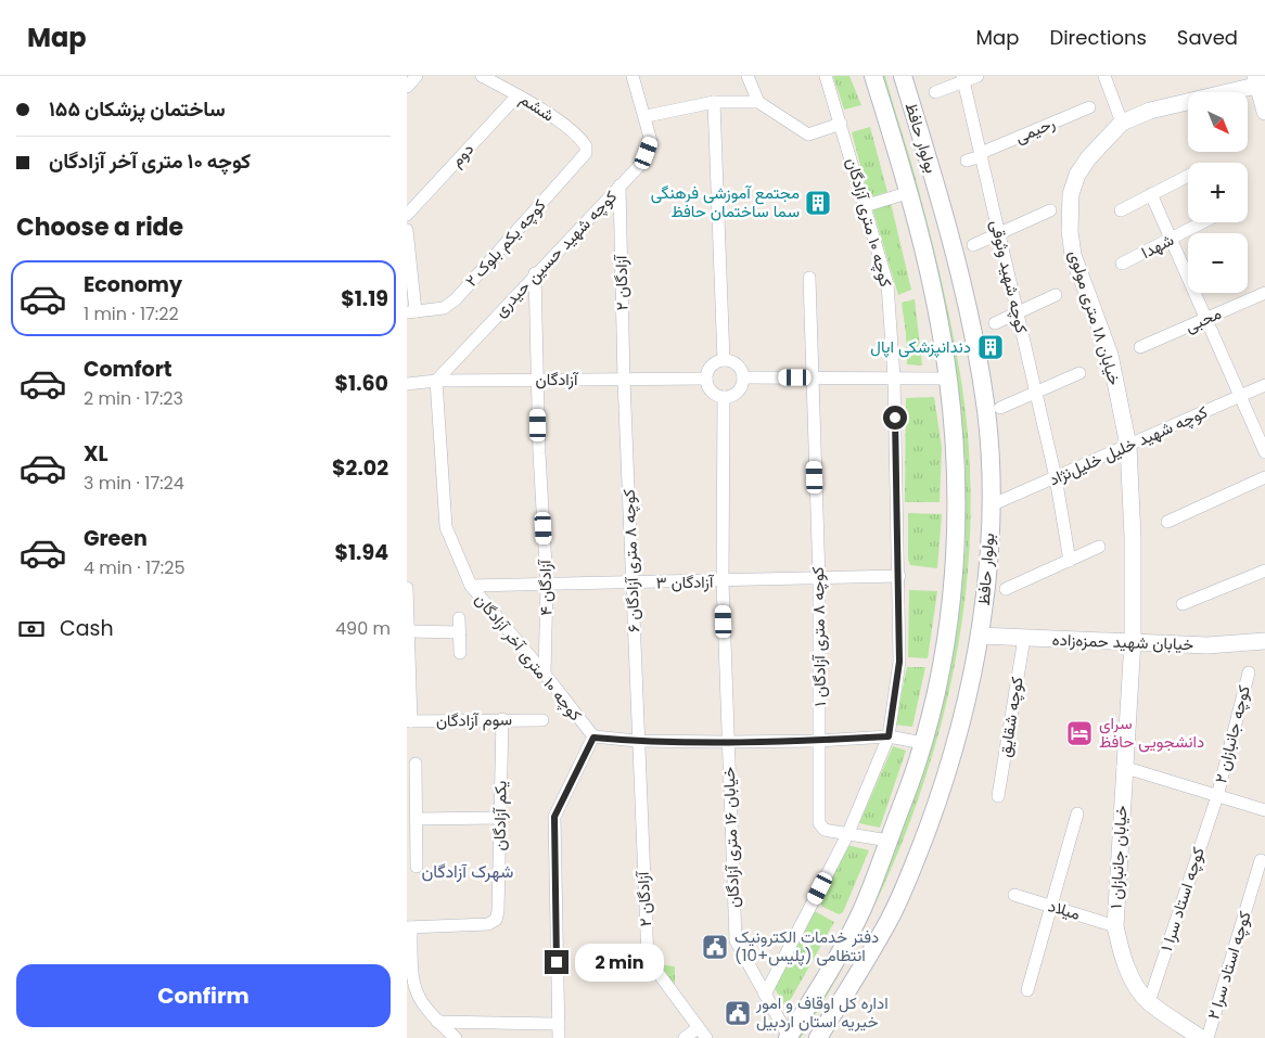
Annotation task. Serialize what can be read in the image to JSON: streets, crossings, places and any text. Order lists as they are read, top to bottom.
{
  "streets": {
    "main road": ["بولوار حافظ"],
    "street": [
      "ششم",
      "رحیمی",
      "دوم",
      "کوچه ۱۰ متری آزادگان",
      "کوچه یکم بلوک ۲",
      "شهدا",
      "کوچه شهید حسین حیدری",
      "کوچه شهید وثوقی",
      "آزادگان ۲",
      "خیابان ۱۸ متری مولوی",
      "محبی",
      "آزادگان",
      "کوچه شهید خلیل خلیل‌نژاد",
      "کوچه ۸ متری آزادگان ۶",
      "آزادگان ۳",
      "آزادگان ۴",
      "کوچه ۸ متری آزادگان ۱",
      "خیابان شهید حمزه‌زاده",
      "کوچه ۱۰ متری آخر آزادگان",
      "کوچه شقایق",
      "سوم آزادگان",
      "کوچه جانبازان ۲",
      "یکم آزادگان",
      "خیابان ۱۶ متری آزادگان",
      "خیابان جانبازان ۱",
      "کوچه استاد سرا ۱",
      "میلاد",
      "کوچه استاد سرا ۲"
    ]
  },
  "crossings": [
    ["ششم", "دوم"],
    ["ششم", "کوچه یکم بلوک ۲"],
    ["رحیمی", "کوچه شهید وثوقی"],
    ["بولوار حافظ", "کوچه شهید خلیل خلیل‌نژاد"],
    ["بولوار حافظ", "کوچه ۸ متری آزادگان ۱"],
    ["بولوار حافظ", "خیابان شهید حمزه‌زاده"],
    ["بولوار حافظ", "خیابان ۱۶ متری آزادگان"],
    ["کوچه ۱۰ متری آزادگان", "آزادگان ۳"],
    ["کوچه ۱۰ متری آزادگان", "کوچه ۸ متری آزادگان ۱"],
    ["کوچه ۱۰ متری آزادگان", "خیابان ۱۶ متری آزادگان"],
    ["کوچه شهید حسین حیدری", "آزادگان ۲"],
    ["کوچه شهید حسین حیدری", "آزادگان"],
    ["کوچه شهید حسین حیدری", "آزادگان ۴"],
    ["کوچه شهید حسین حیدری", "کوچه ۱۰ متری آخر آزادگان"],
    ["کوچه شهید وثوقی", "کوچه شهید خلیل خلیل‌نژاد"],
    ["آزادگان ۲", "آزادگان"],
    ["آزادگان ۲", "کوچه ۸ متری آزادگان ۶"],
    ["خیابان ۱۸ متری مولوی", "کوچه شهید خلیل خلیل‌نژاد"],
    ["خیابان ۱۸ متری مولوی", "خیابان شهید حمزه‌زاده"],
    ["خیابان ۱۸ متری مولوی", "خیابان جانبازان ۱"],
    ["آزادگان", "کوچه ۸ متری آزادگان ۶"],
    ["آزادگان", "آزادگان ۴"],
    ["آزادگان", "کوچه ۱۰ متری آخر آزادگان"],
    ["آزادگان", "خیابان ۱۶ متری آزادگان"],
    ["کوچه ۸ متری آزادگان ۶", "آزادگان ۳"],
    ["آزادگان ۳", "آزادگان ۴"],
    ["آزادگان ۳", "کوچه ۸ متری آزادگان ۱"],
    ["آزادگان ۳", "کوچه ۱۰ متری آخر آزادگان"],
    ["آزادگان ۳", "خیابان ۱۶ متری آزادگان"],
    ["آزادگان ۴", "کوچه ۱۰ متری آخر آزادگان"],
    ["خیابان شهید حمزه‌زاده", "کوچه شقایق"],
    ["خیابان شهید حمزه‌زاده", "خیابان جانبازان ۱"],
    ["سوم آزادگان", "یکم آزادگان"],
    ["کوچه جانبازان ۲", "کوچه استاد سرا ۱"],
    ["خیابان جانبازان ۱", "کوچه استاد سرا ۱"],
    ["خیابان جانبازان ۱", "میلاد"]
  ],
  "districts": ["شهرک آزادگان"],
  "places": {
    "building": ["مجتمع آموزشی فرهنگی سما ساختمان حافظ", "دندانپزشکی اپال"],
    "hotel": ["سرای دانشجویی حافظ"],
    "public building": ["دفتر خدمات الکترونیک انتظامی (پلیس+10)", "اداره کل اوقاف و امور خیریه استان اردبیل"]
  },
  "north": "bottom right",
  "page": {
    "header": "Map",
    "nav": ["Map", "Directions", "Saved"],
    "banner": ["ساختمان پزشکان ۱۵۵", "کوچه ۱۰ متری آخر آزادگان"],
    "map_buttons": ["+", "−"],
    "heading": "Choose a ride",
    "list": [
      {
        "name": "Economy",
        "note": "1 min · 17:22",
        "value": "$1.19"
      },
      {
        "name": "Comfort",
        "note": "2 min · 17:23",
        "value": "$1.60"
      },
      {
        "name": "XL",
        "note": "3 min · 17:24",
        "value": "$2.02"
      },
      {
        "name": "Green",
        "note": "4 min · 17:25",
        "value": "$1.94"
      }
    ],
    "pay": ["Cash", "490 m"],
    "bubble": "2 min",
    "buttons": "Confirm"
  }
}
